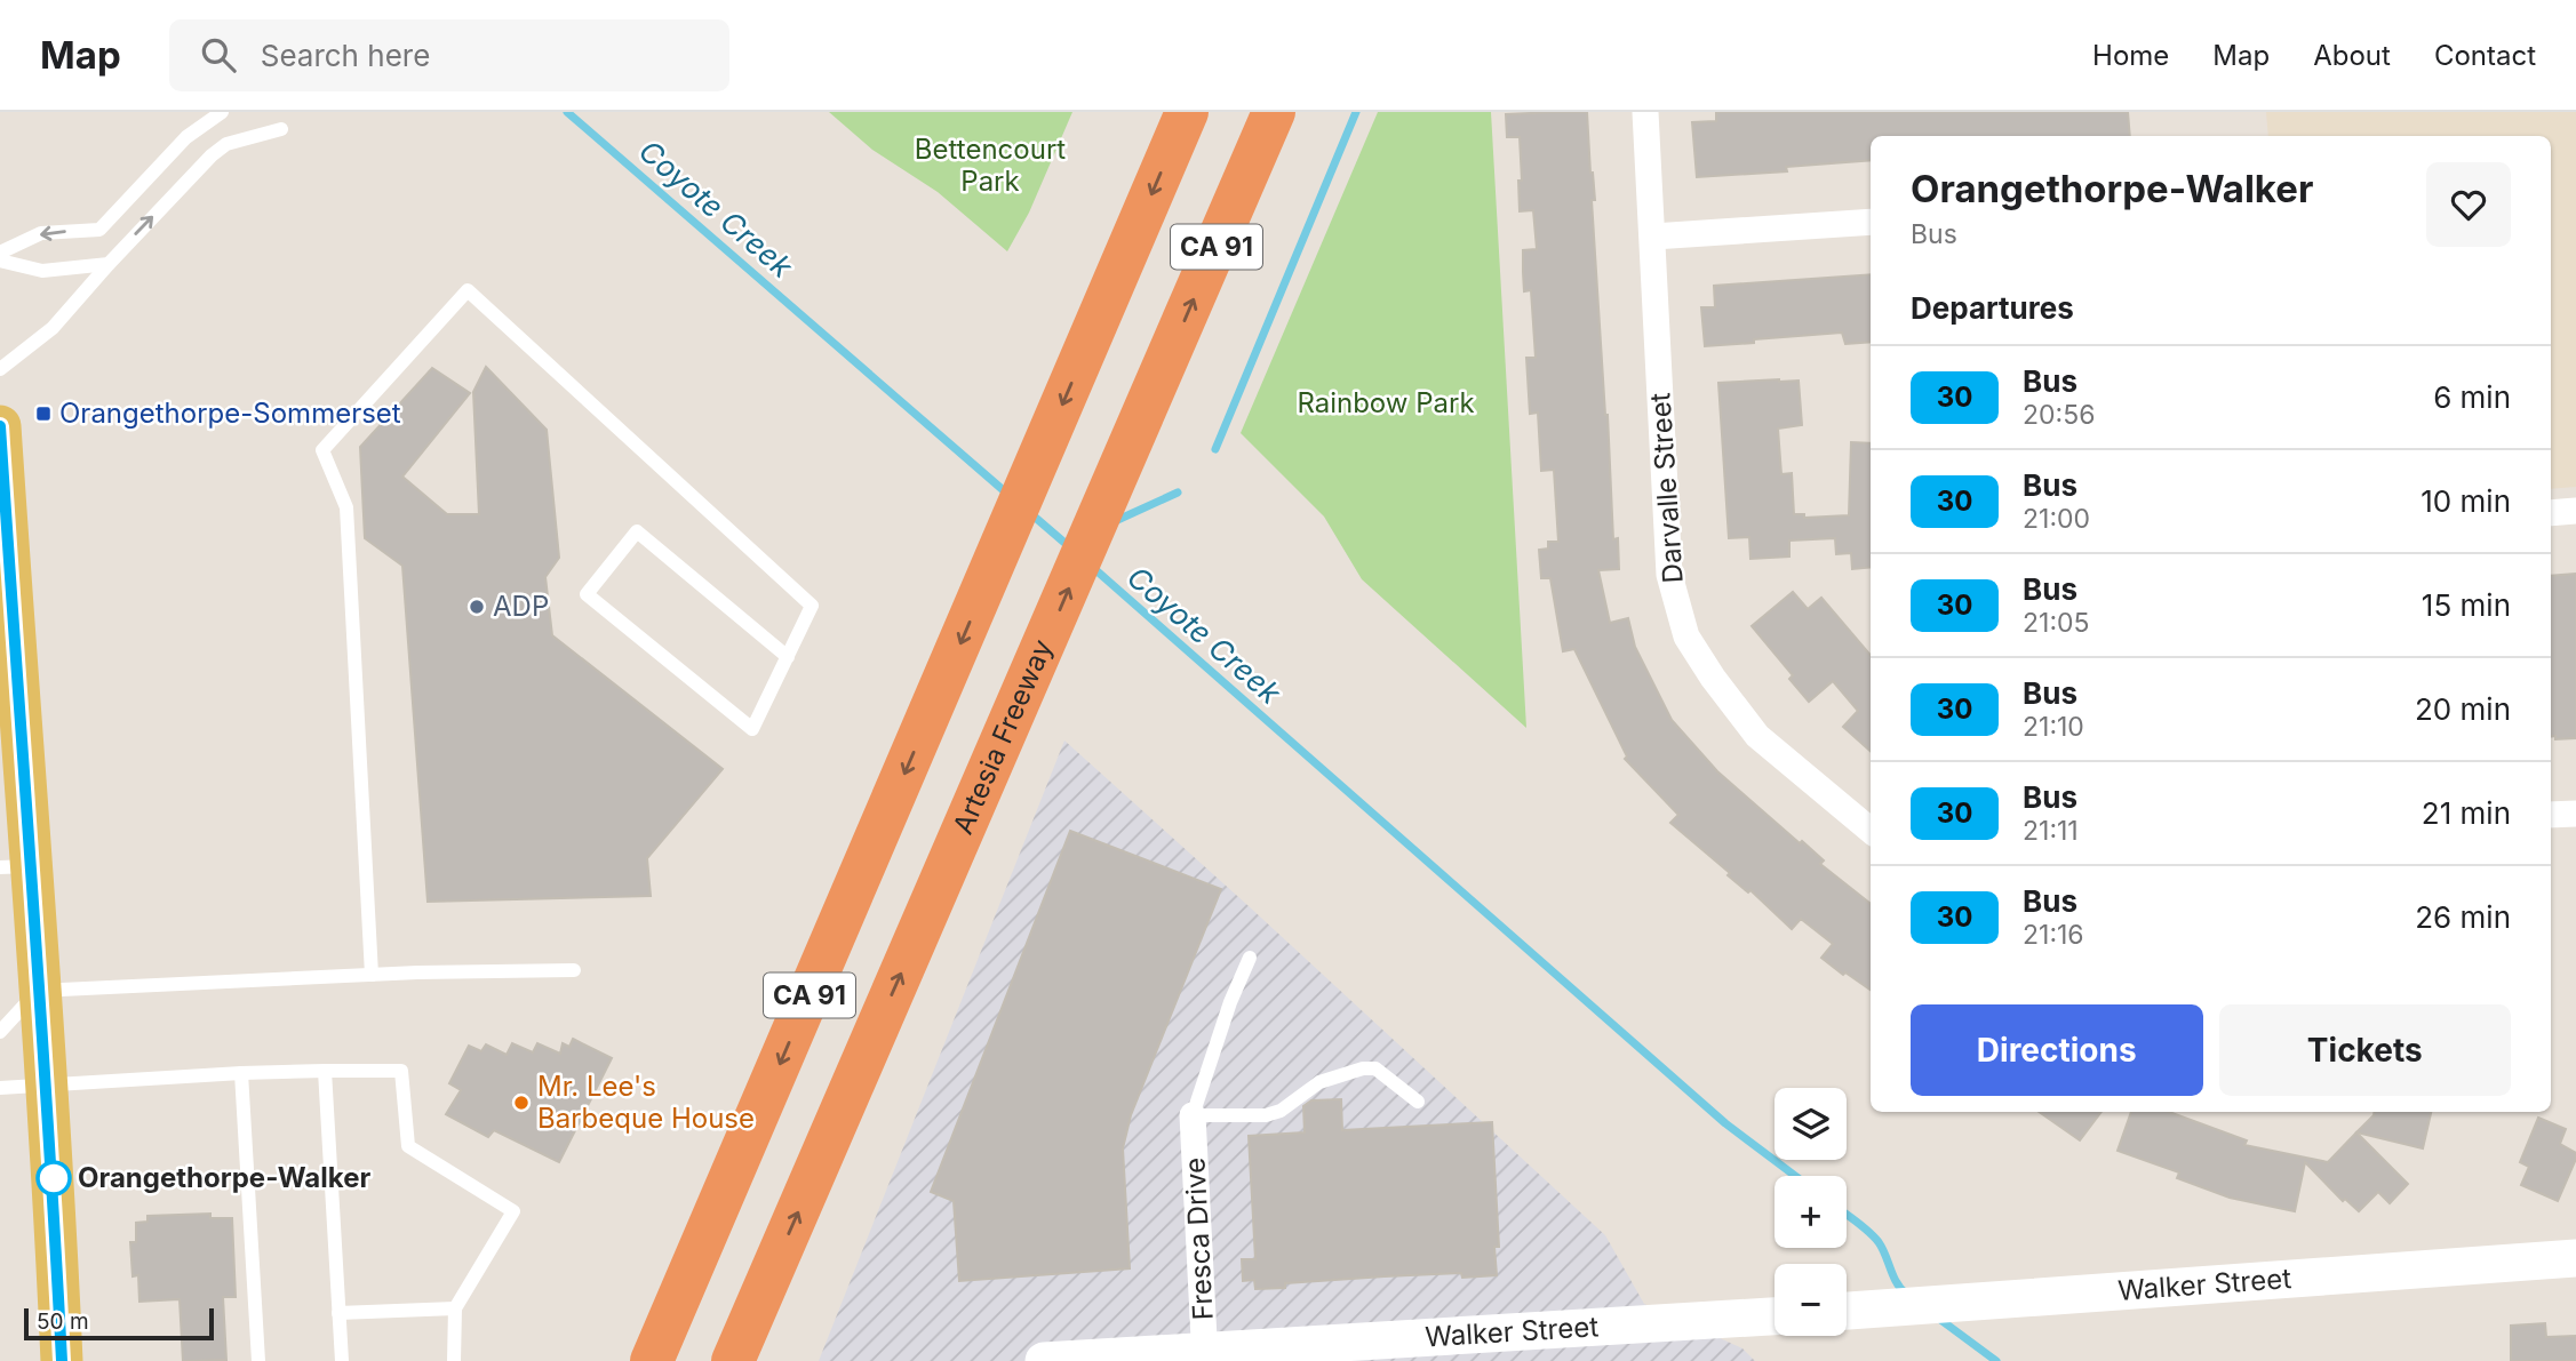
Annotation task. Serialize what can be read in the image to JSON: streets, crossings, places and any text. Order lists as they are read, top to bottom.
{
  "streets": {
    "highway": ["CA 91", "Artesia Freeway"],
    "main road": ["Walker Street"],
    "street": ["Darvalle Street", "Fresca Drive"]
  },
  "crossings": [
    ["Fresca Drive", "Walker Street"]
  ],
  "water": ["Coyote Creek"],
  "parks": ["Bettencourt Park", "Rainbow Park"],
  "places": {
    "transit": ["Orangethorpe-Sommerset"],
    "other": ["ADP", "Mr. Lee's Barbeque House", "Orangethorpe-Walker"]
  },
  "lines": ["bus line 30"],
  "scale_bar": "50 m",
  "page": {
    "header": "Map",
    "search": "Search here",
    "nav": [
      "Home",
      "Map",
      "About",
      "Contact"
    ],
    "heading": [
      ["Orangethorpe-Walker", "Bus"],
      "Departures"
    ],
    "list": [
      {
        "mark": "30",
        "name": "Bus",
        "note": "20:56",
        "value": "6 min"
      },
      {
        "mark": "30",
        "name": "Bus",
        "note": "21:00",
        "value": "10 min"
      },
      {
        "mark": "30",
        "name": "Bus",
        "note": "21:05",
        "value": "15 min"
      },
      {
        "mark": "30",
        "name": "Bus",
        "note": "21:10",
        "value": "20 min"
      },
      {
        "mark": "30",
        "name": "Bus",
        "note": "21:11",
        "value": "21 min"
      },
      {
        "mark": "30",
        "name": "Bus",
        "note": "21:16",
        "value": "26 min"
      }
    ],
    "buttons": ["Directions", "Tickets"],
    "map_buttons": ["+", "−"],
    "scale": "50 m"
  }
}
